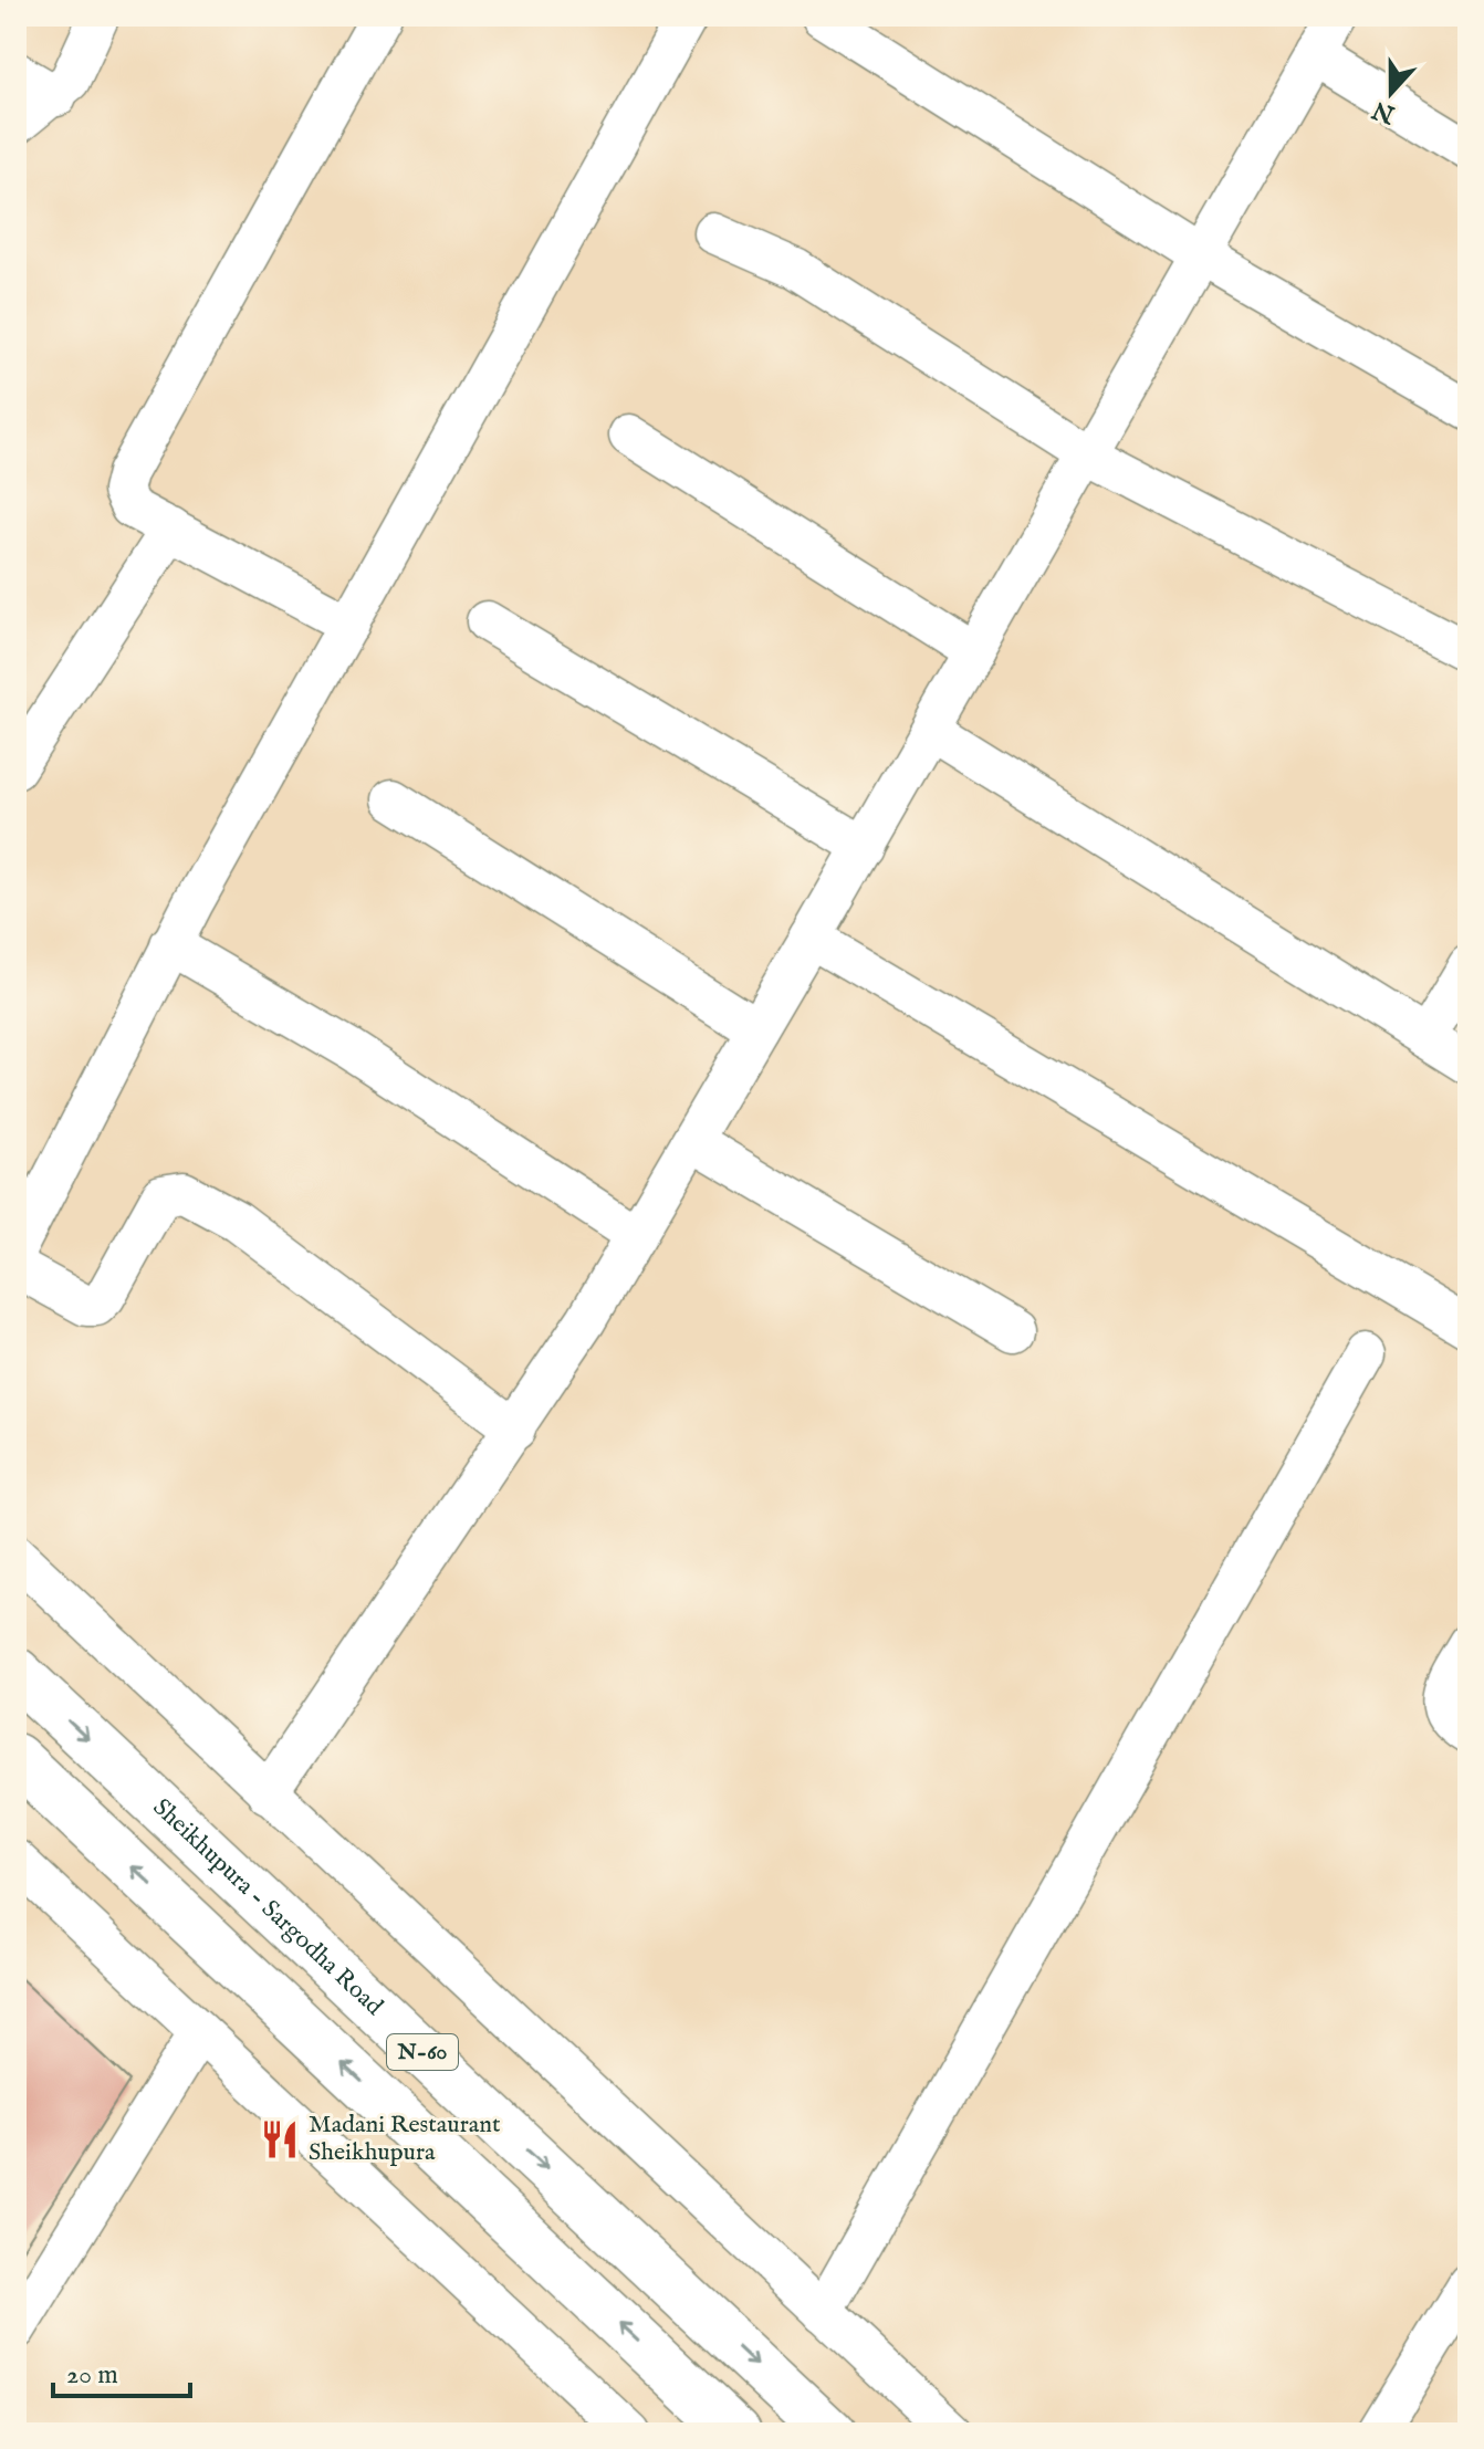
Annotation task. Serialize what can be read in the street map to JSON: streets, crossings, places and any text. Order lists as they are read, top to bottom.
{
  "streets": {
    "highway": ["Sheikhupura - Sargodha Road", "N-60"]
  },
  "places": {
    "restaurant": ["Madani Restaurant Sheikhupura"]
  },
  "scale_bar": "20 m",
  "north": "bottom"
}
